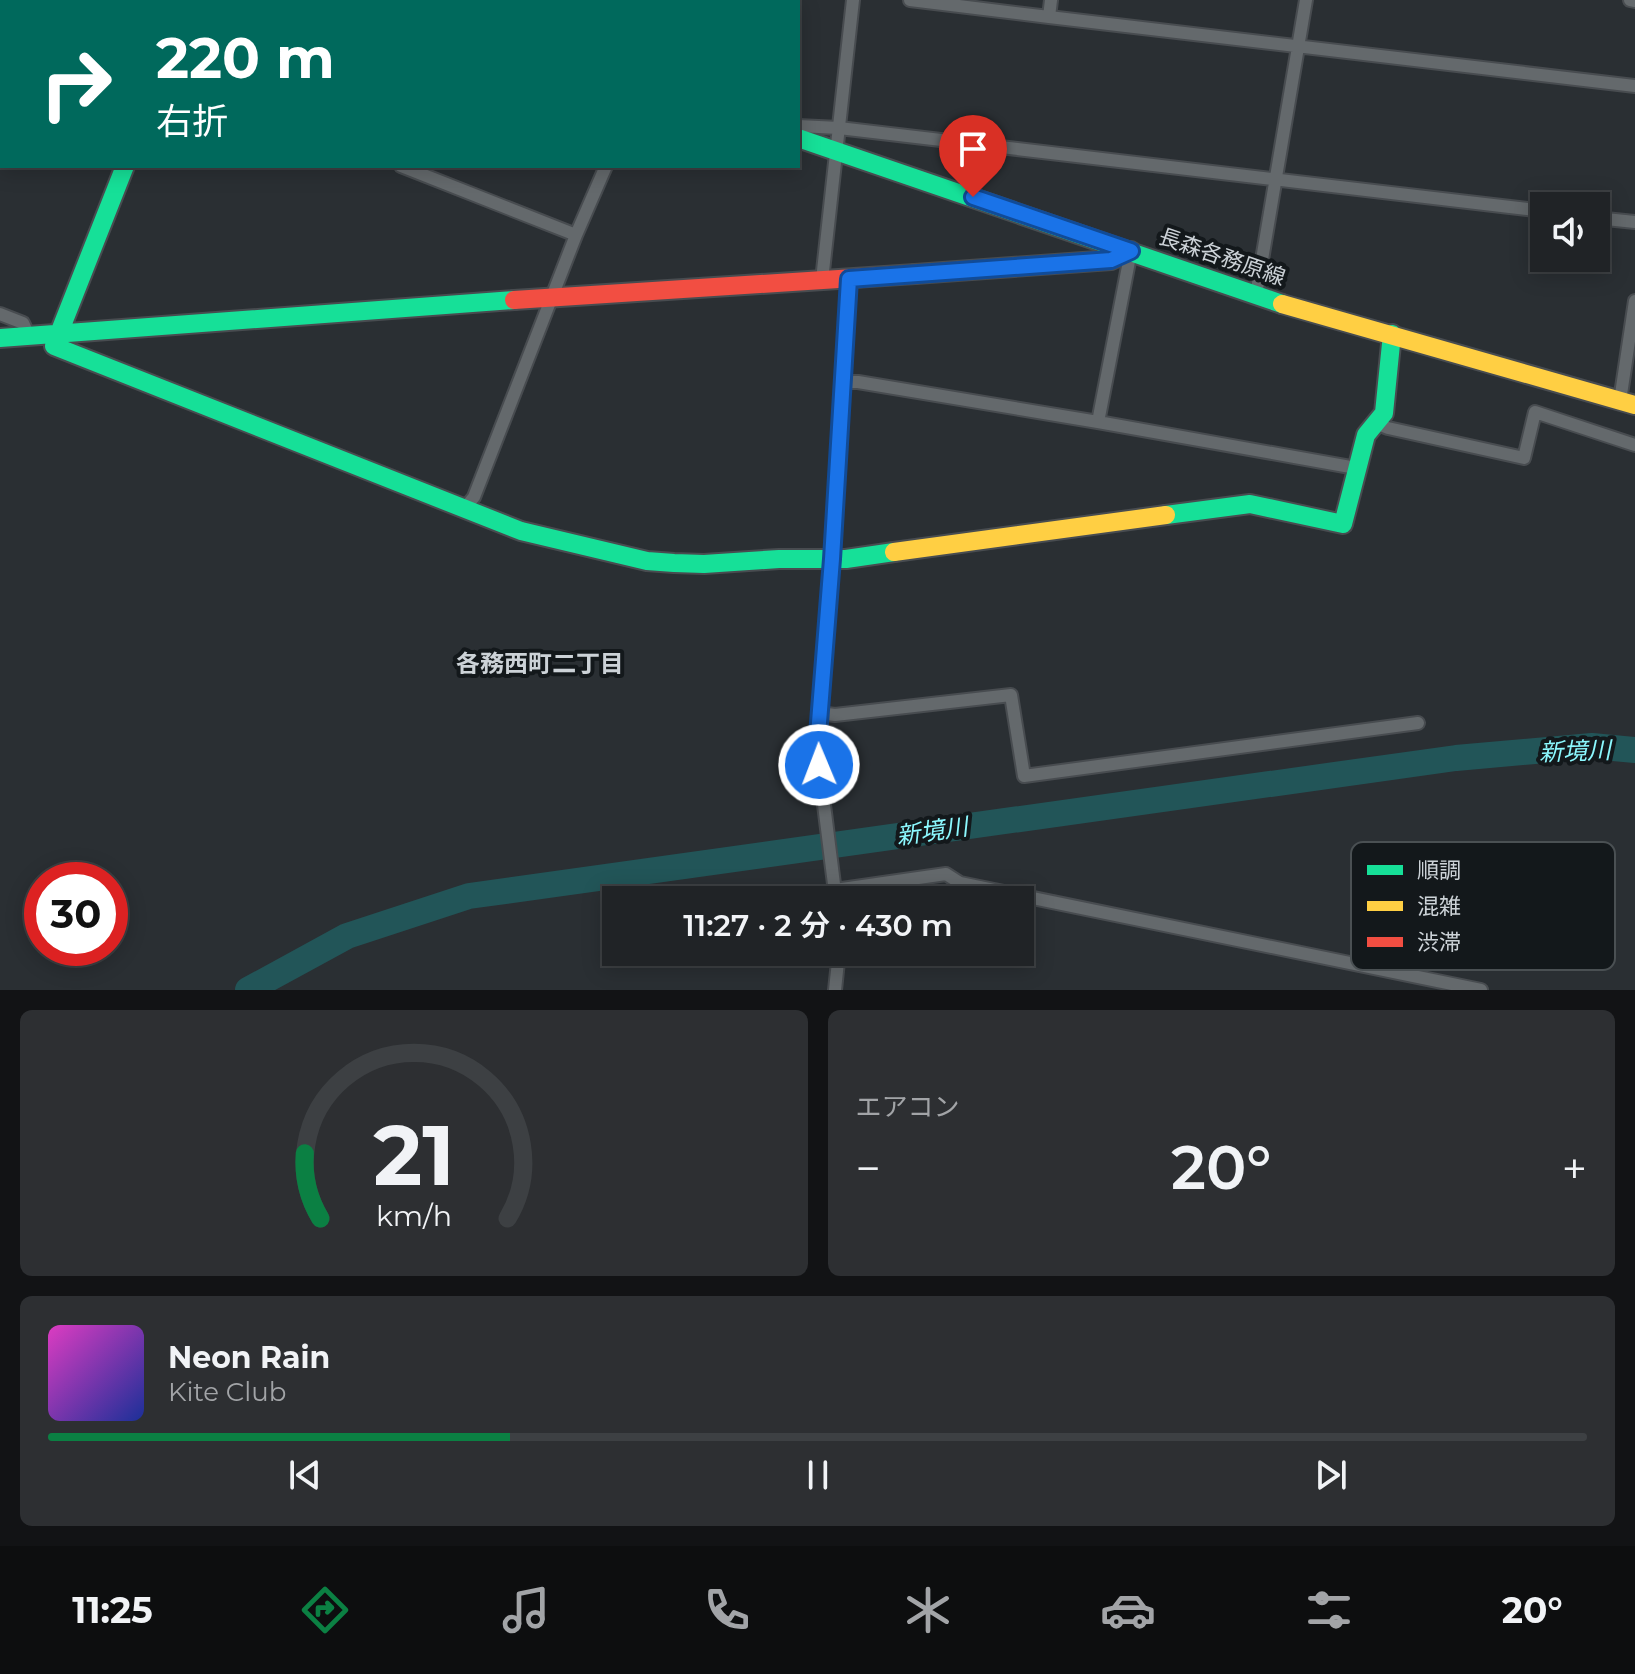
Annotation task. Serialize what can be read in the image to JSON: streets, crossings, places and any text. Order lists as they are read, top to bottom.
{
  "streets": {
    "street": ["長森各務原線"]
  },
  "districts": ["各務西町二丁目"],
  "water": ["新境川"],
  "legend": ["順調", "混雑", "渋滞"],
  "page": {
    "turn": ["220 m", "右折"],
    "limit": "30",
    "trip": "11:27 · 2 分 · 430 m",
    "tile": "エアコン",
    "heat": ["−", "20°", "+"],
    "song": ["Neon Rain", "Kite Club"],
    "tabs": ["11:25", "20°"],
    "gauge": ["21", "km/h"]
  }
}
